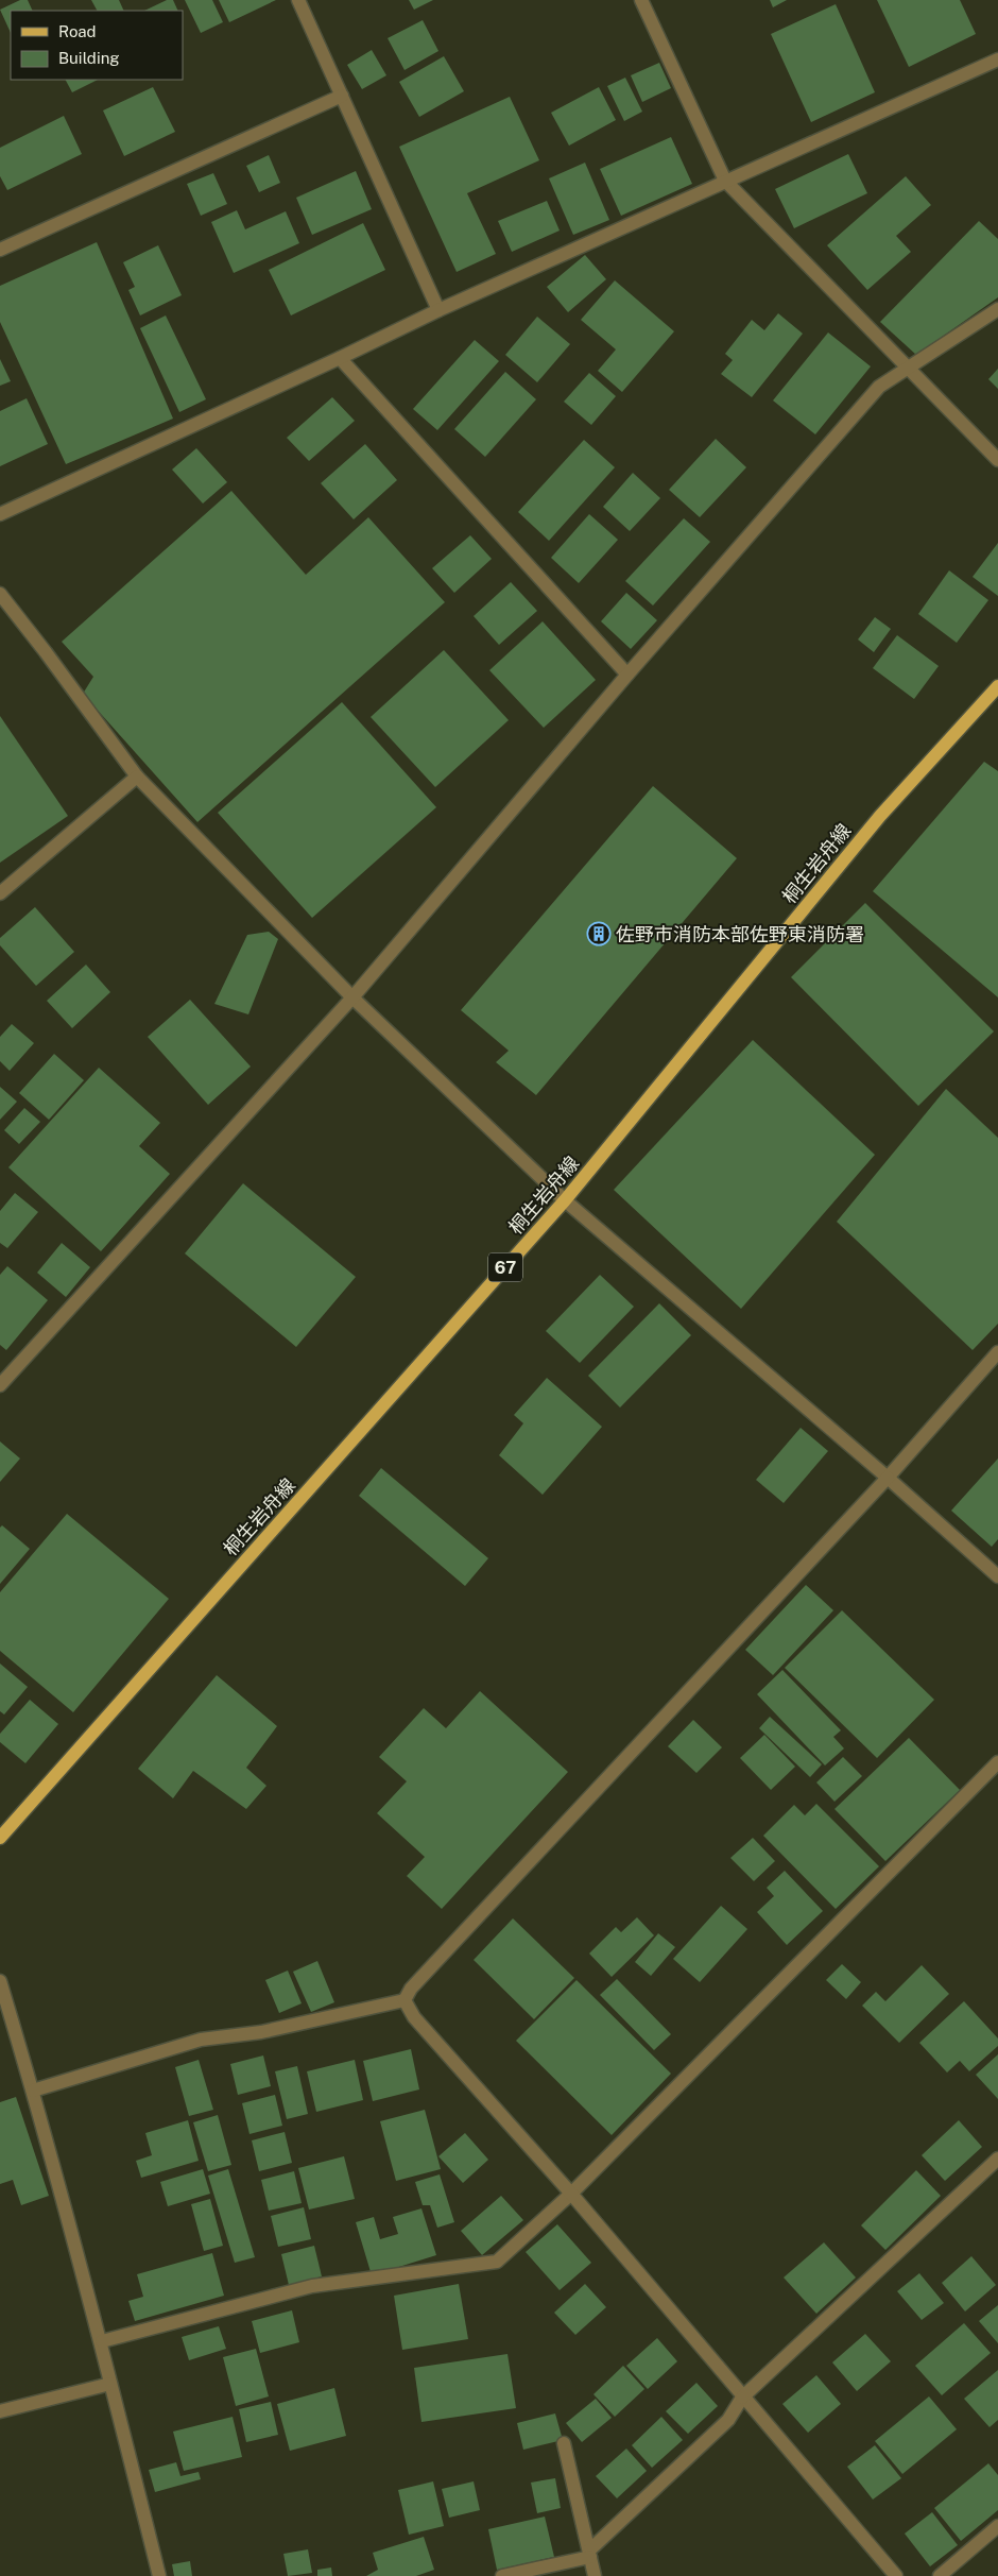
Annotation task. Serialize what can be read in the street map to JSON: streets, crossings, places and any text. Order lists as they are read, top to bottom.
{
  "streets": {
    "main road": ["桐生岩舟線", "67"]
  },
  "places": {
    "building": ["佐野市消防本部佐野東消防署"]
  },
  "legend": ["Road", "Building"]
}
